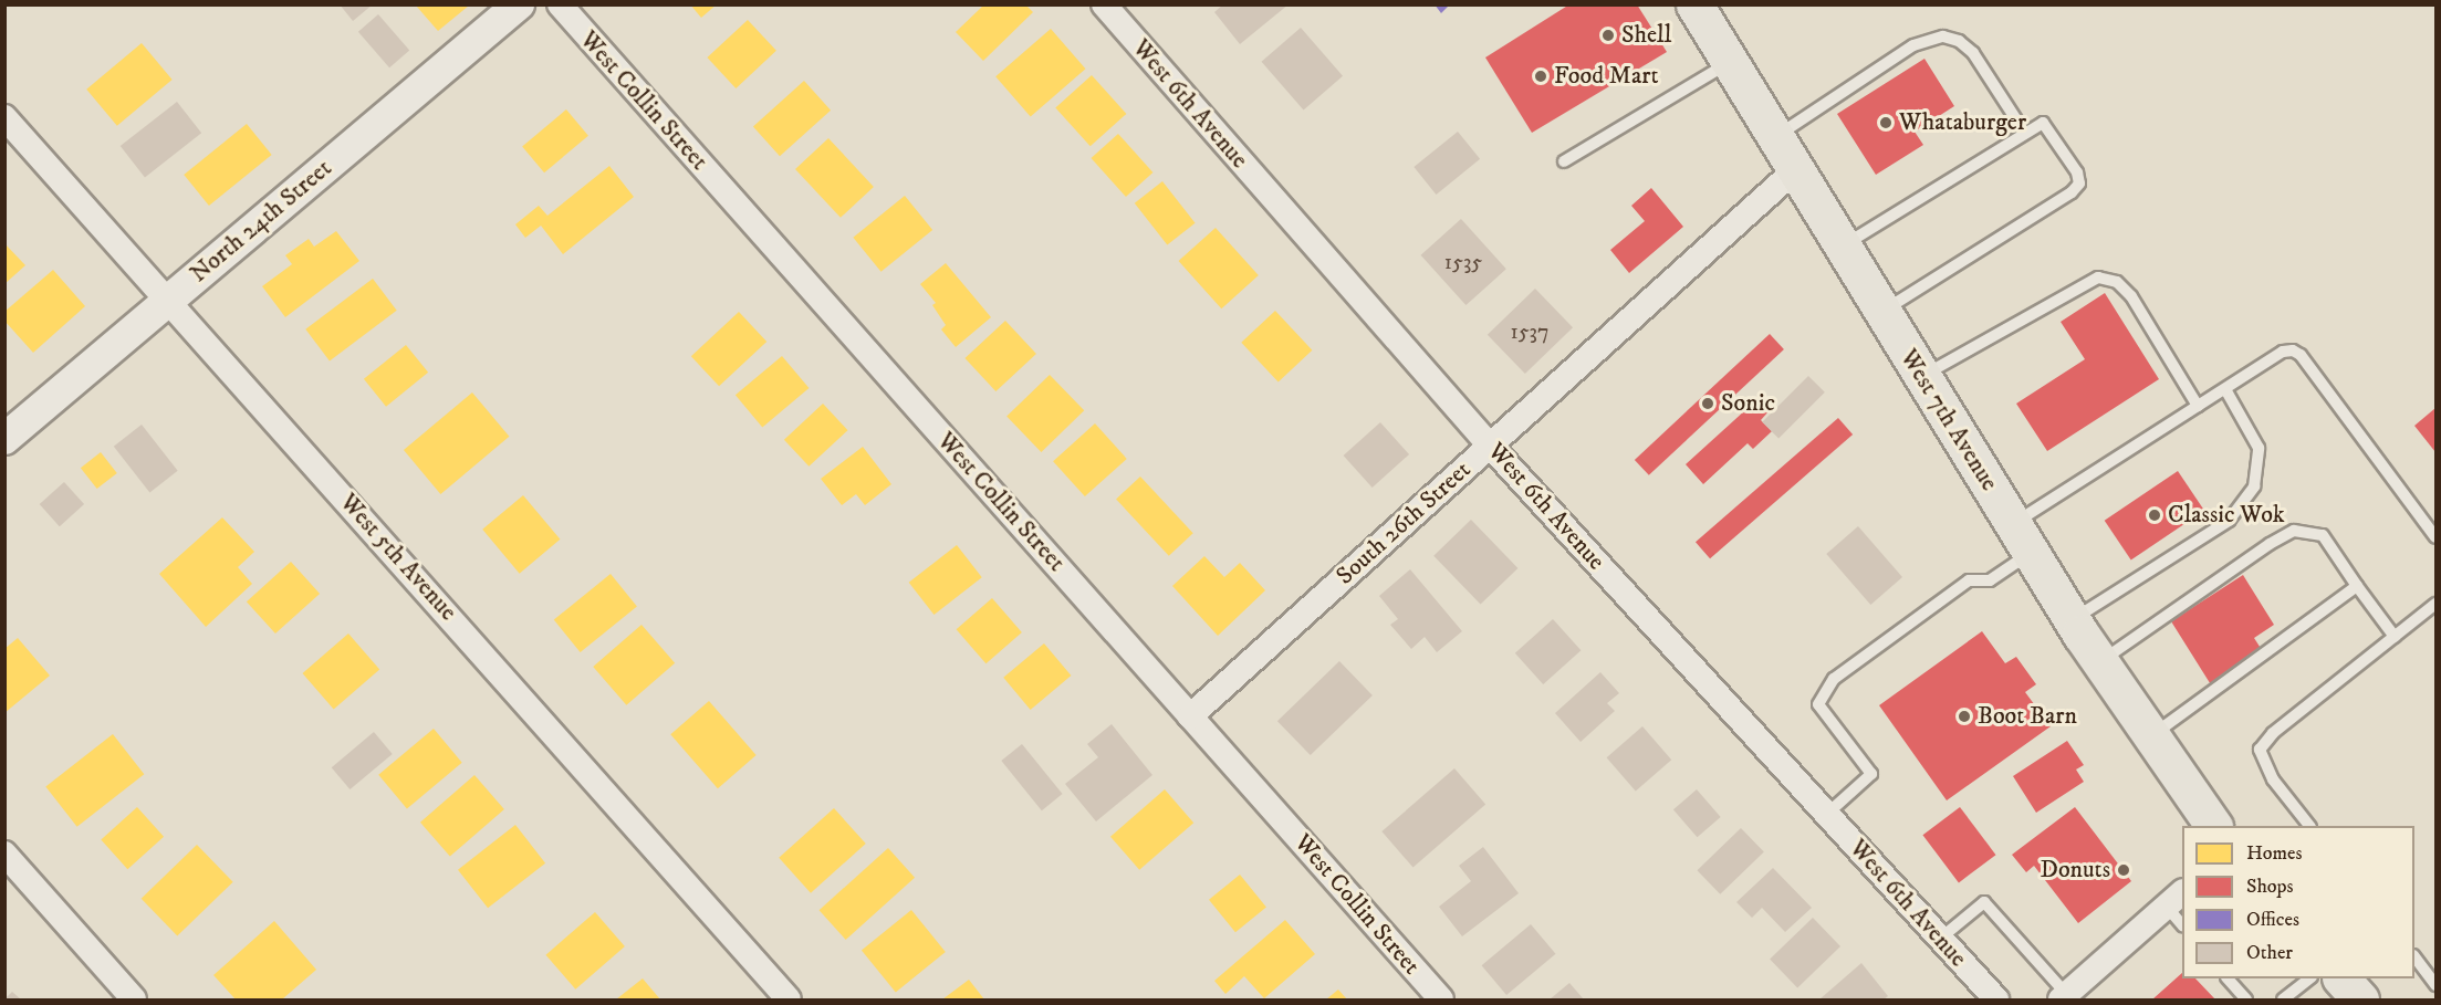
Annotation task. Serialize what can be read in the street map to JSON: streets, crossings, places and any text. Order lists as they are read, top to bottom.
{
  "streets": {
    "main road": ["West 7th Avenue"],
    "street": [
      "West Collin Street",
      "West 6th Avenue",
      "North 24th Street",
      "South 26th Street",
      "West 5th Avenue"
    ]
  },
  "crossings": [
    ["West Collin Street", "South 26th Street"],
    ["West 6th Avenue", "South 26th Street"],
    ["North 24th Street", "West 5th Avenue"],
    ["West 7th Avenue", "South 26th Street"]
  ],
  "places": [
    "Shell",
    "Food Mart",
    "Whataburger",
    "Sonic",
    "Classic Wok",
    "Boot Barn",
    "Donuts"
  ],
  "house_numbers": ["1535", "1537"],
  "legend": [
    "Homes",
    "Shops",
    "Offices",
    "Other"
  ]
}
